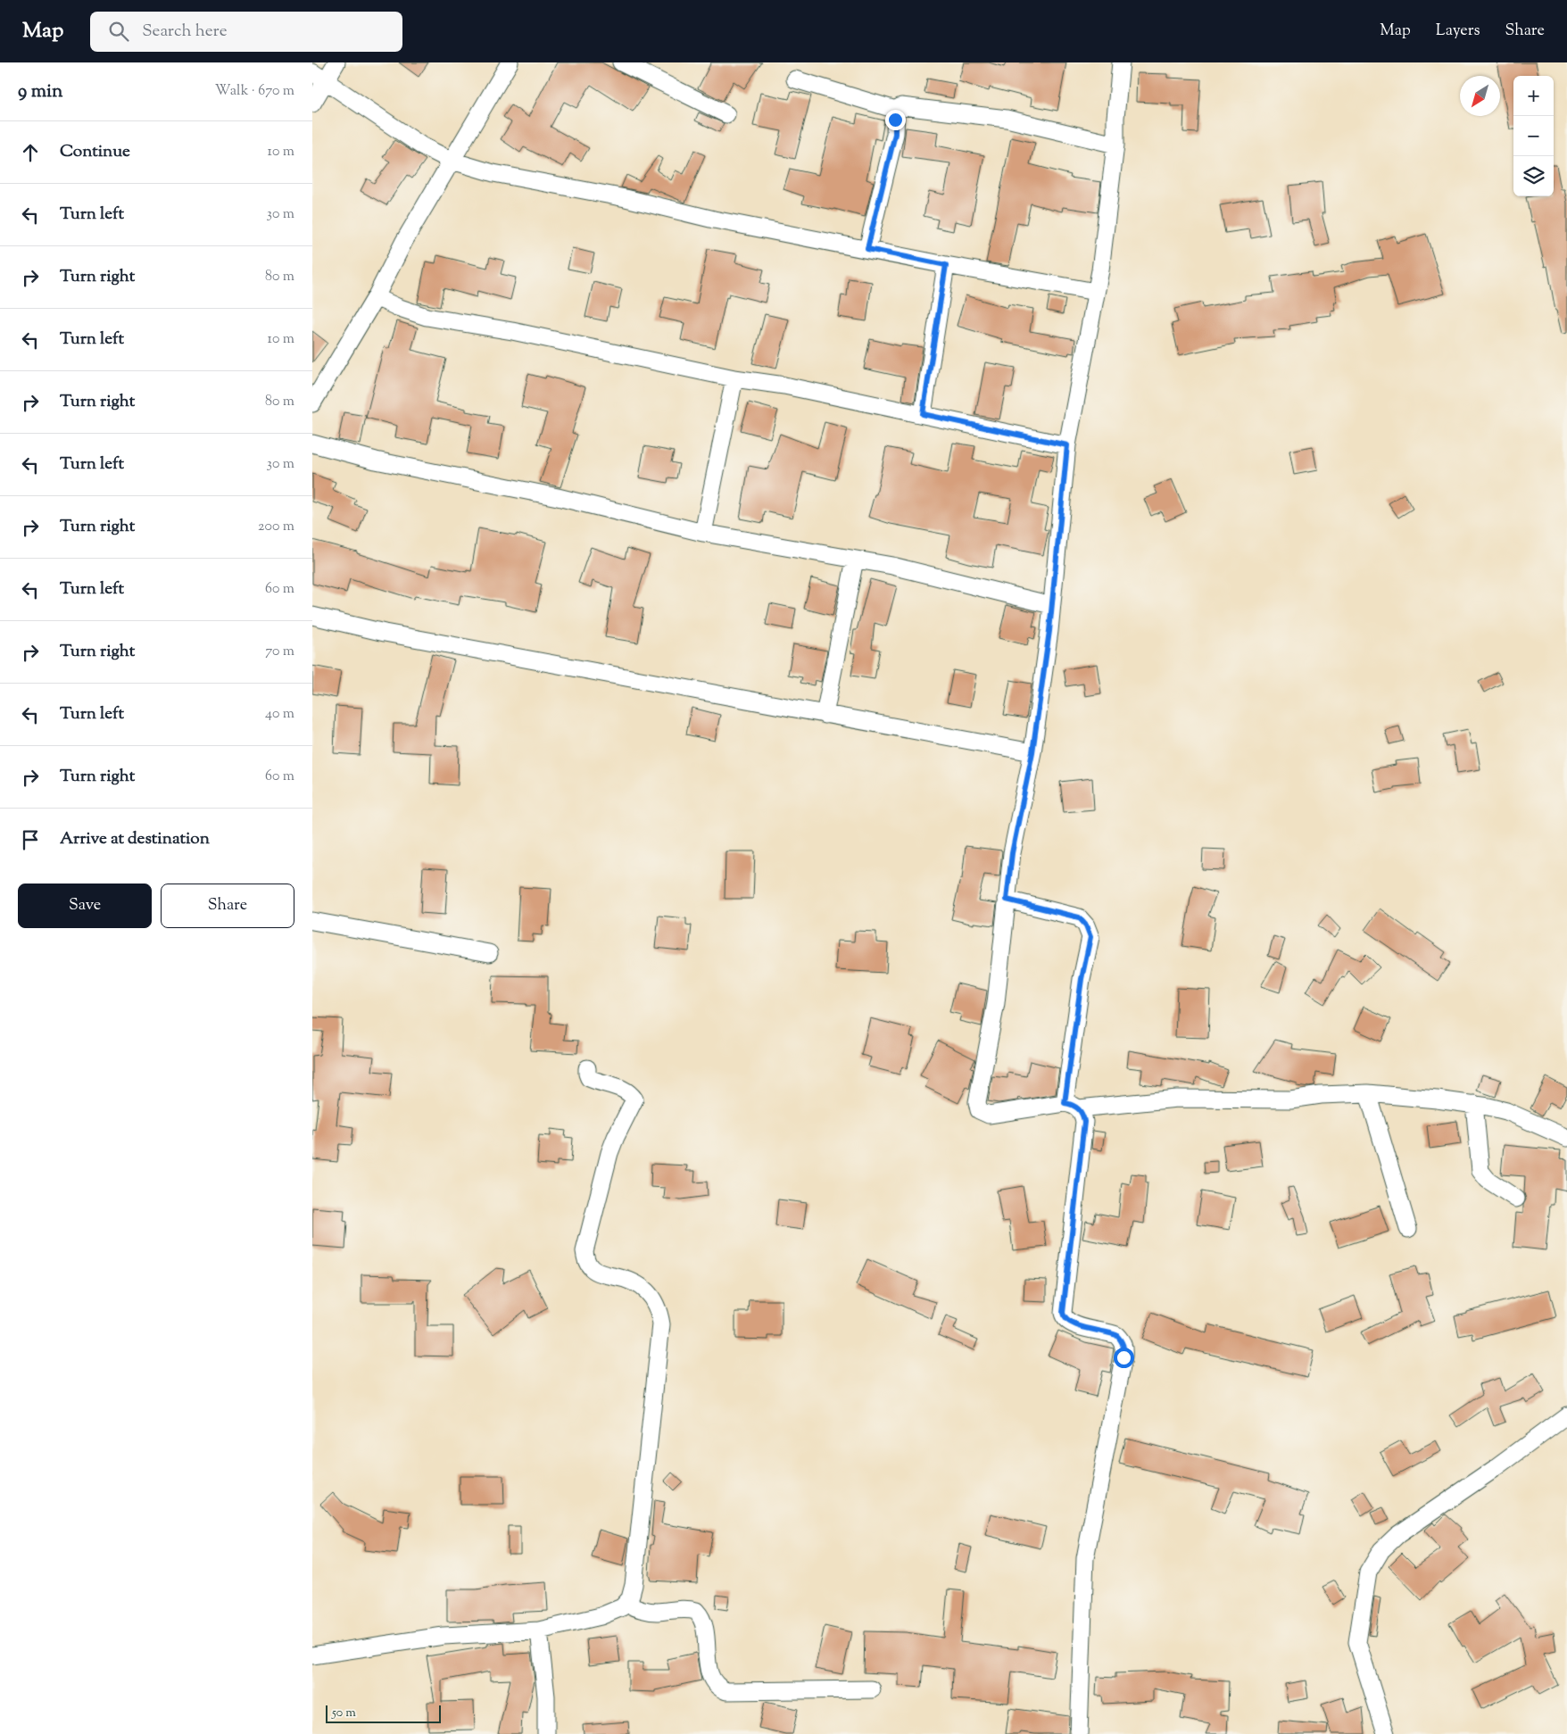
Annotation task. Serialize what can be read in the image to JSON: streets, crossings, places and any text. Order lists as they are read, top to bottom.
{
  "scale_bar": "50 m",
  "north": "bottom left",
  "page": {
    "header": "Map",
    "search": "Search here",
    "nav": ["Map", "Layers", "Share"],
    "heading": ["9 min", "Walk · 670 m"],
    "map_buttons": ["+", "−"],
    "list": [
      ["Continue", "10 m"],
      ["Turn left", "30 m"],
      ["Turn right", "80 m"],
      ["Turn left", "10 m"],
      ["Turn right", "80 m"],
      ["Turn left", "30 m"],
      ["Turn right", "200 m"],
      ["Turn left", "60 m"],
      ["Turn right", "70 m"],
      ["Turn left", "40 m"],
      ["Turn right", "60 m"],
      "Arrive at destination"
    ],
    "buttons": ["Save", "Share"],
    "scale": "50 m"
  }
}
